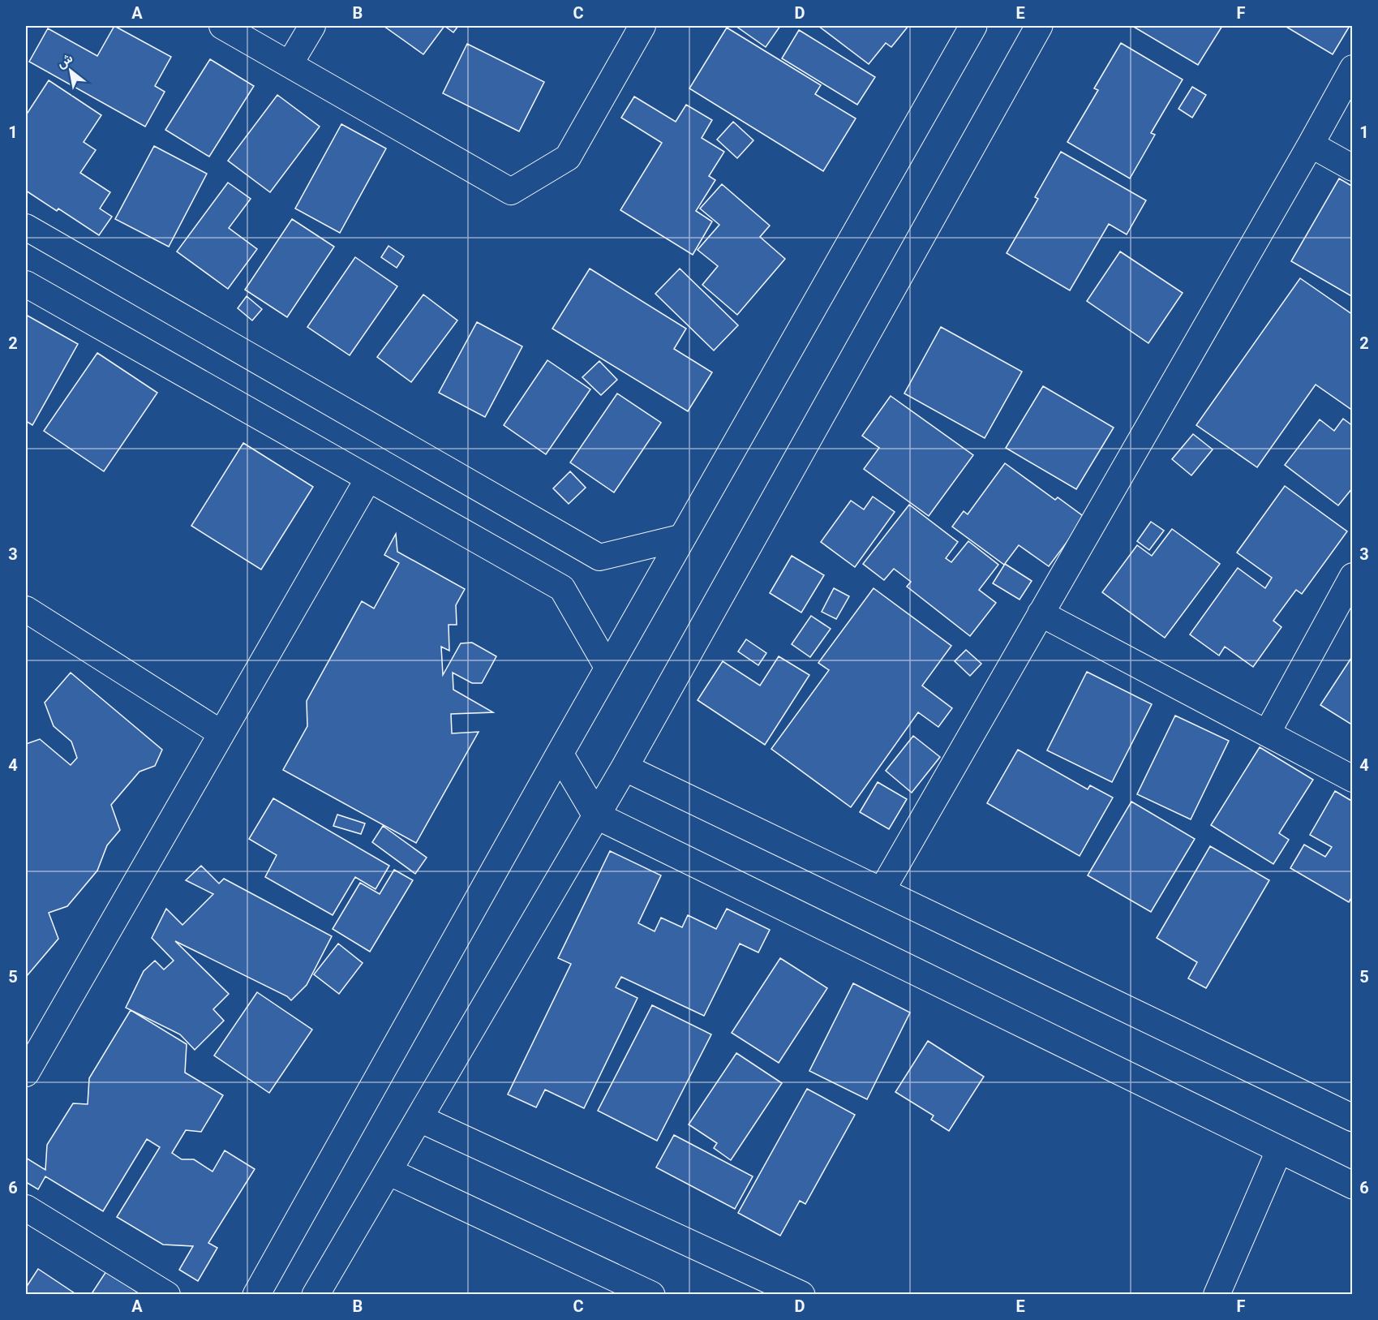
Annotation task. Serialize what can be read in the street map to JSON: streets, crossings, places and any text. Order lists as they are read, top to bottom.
{
  "north": "top left",
  "grid": {
    "columns": [
      "A",
      "B",
      "C",
      "D",
      "E",
      "F"
    ],
    "rows": [
      "1",
      "2",
      "3",
      "4",
      "5",
      "6"
    ]
  }
}
